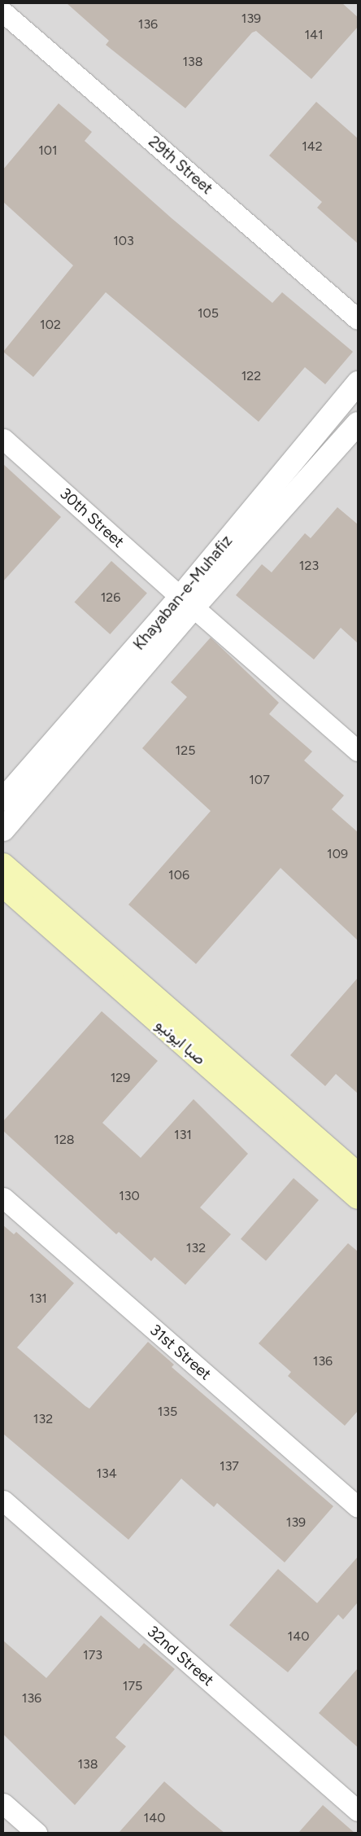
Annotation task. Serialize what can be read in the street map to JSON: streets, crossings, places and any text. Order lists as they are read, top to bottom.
{
  "streets": {
    "main road": ["صبا ایونیو"],
    "street": [
      "29th Street",
      "30th Street",
      "Khayaban-e-Muhafiz",
      "31st Street",
      "32nd Street"
    ]
  },
  "crossings": [
    ["30th Street", "Khayaban-e-Muhafiz"]
  ],
  "house_numbers": [
    "139",
    "136",
    "141",
    "138",
    "142",
    "101",
    "103",
    "105",
    "102",
    "122",
    "123",
    "126",
    "125",
    "107",
    "109",
    "106",
    "129",
    "131",
    "128",
    "130",
    "132",
    "131",
    "136",
    "135",
    "132",
    "137",
    "134",
    "139",
    "140",
    "173",
    "175",
    "136",
    "138",
    "140"
  ]
}
